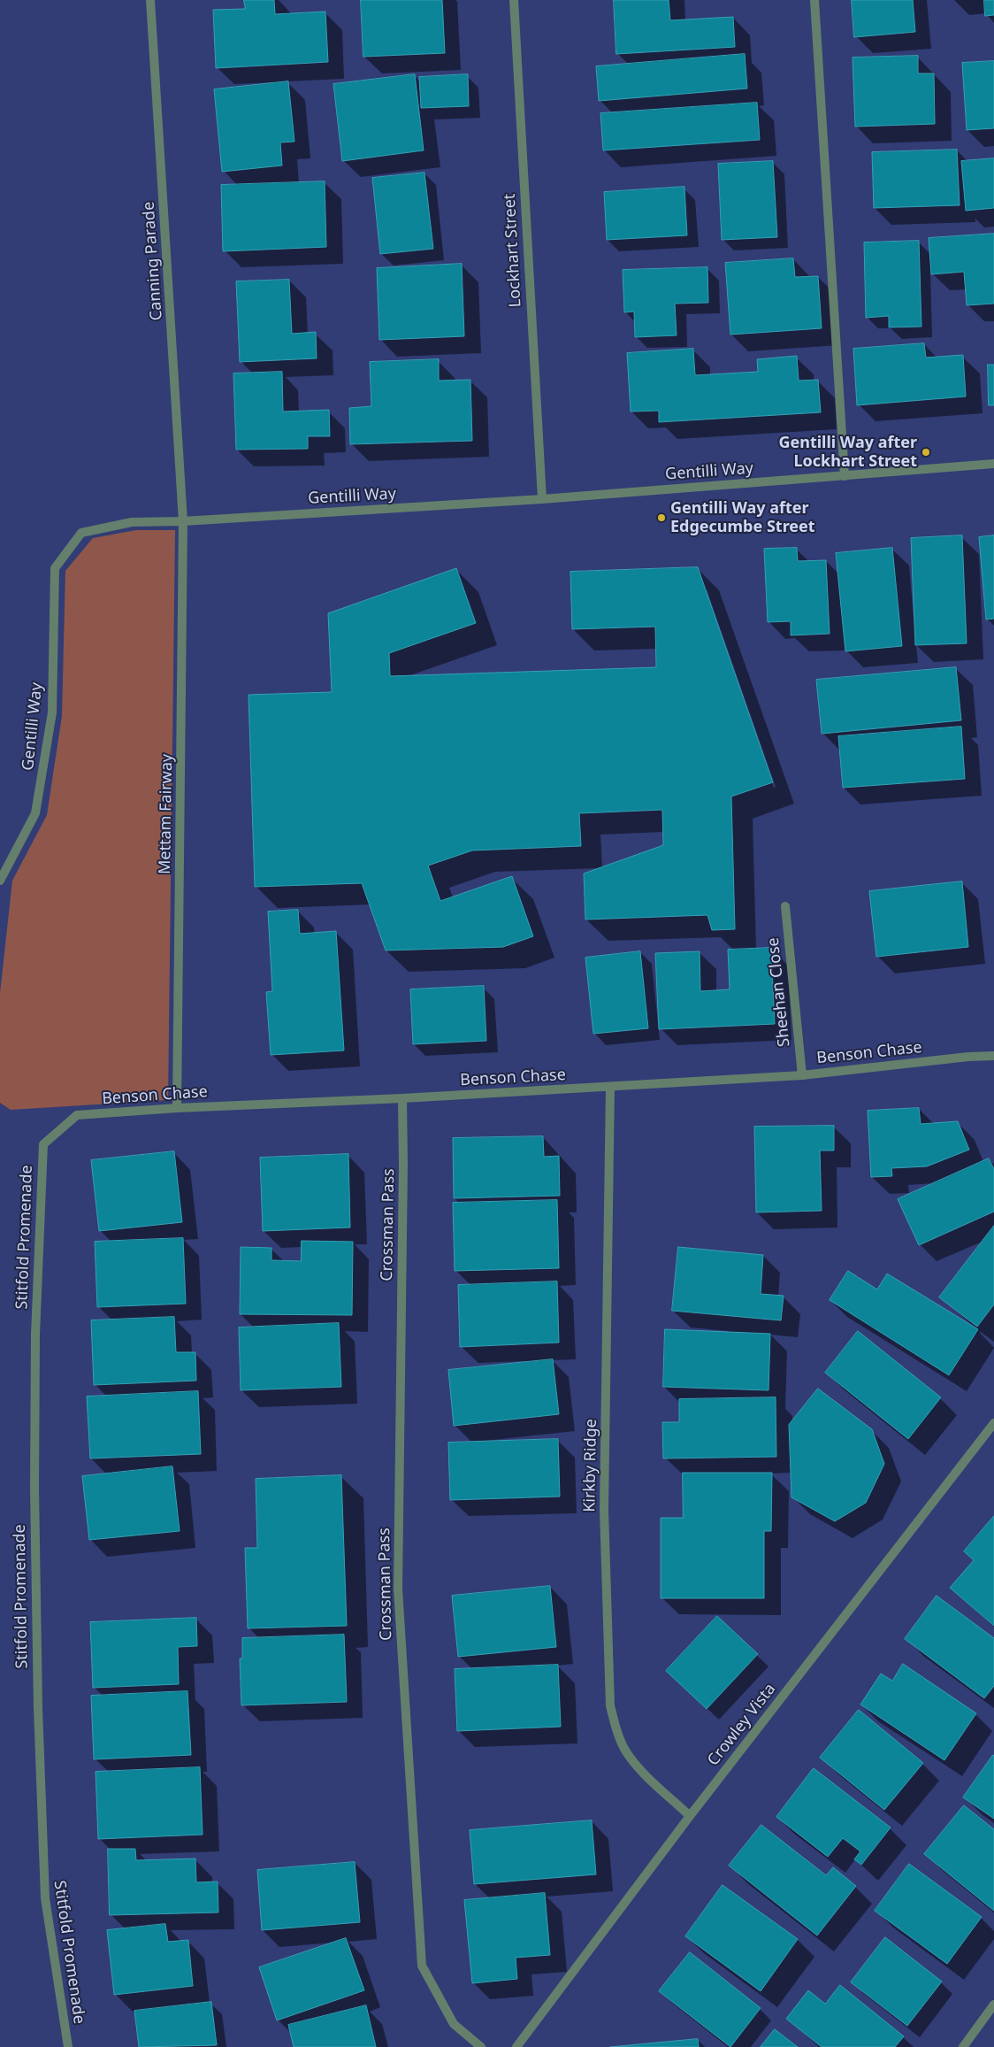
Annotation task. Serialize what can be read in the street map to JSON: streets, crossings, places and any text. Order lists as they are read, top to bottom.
{
  "streets": {
    "street": [
      "Lockhart Street",
      "Canning Parade",
      "Gentilli Way",
      "Mettam Fairway",
      "Sheehan Close",
      "Benson Chase",
      "Crossman Pass",
      "Stitfold Promenade",
      "Kirkby Ridge",
      "Crowley Vista"
    ]
  },
  "crossings": [
    ["Lockhart Street", "Gentilli Way"],
    ["Canning Parade", "Gentilli Way"],
    ["Canning Parade", "Mettam Fairway"],
    ["Gentilli Way", "Mettam Fairway"],
    ["Mettam Fairway", "Benson Chase"],
    ["Sheehan Close", "Benson Chase"],
    ["Benson Chase", "Crossman Pass"],
    ["Benson Chase", "Stitfold Promenade"],
    ["Benson Chase", "Kirkby Ridge"],
    ["Kirkby Ridge", "Crowley Vista"]
  ],
  "places": ["Gentilli Way after Lockhart Street", "Gentilli Way after Edgecumbe Street"]
}
